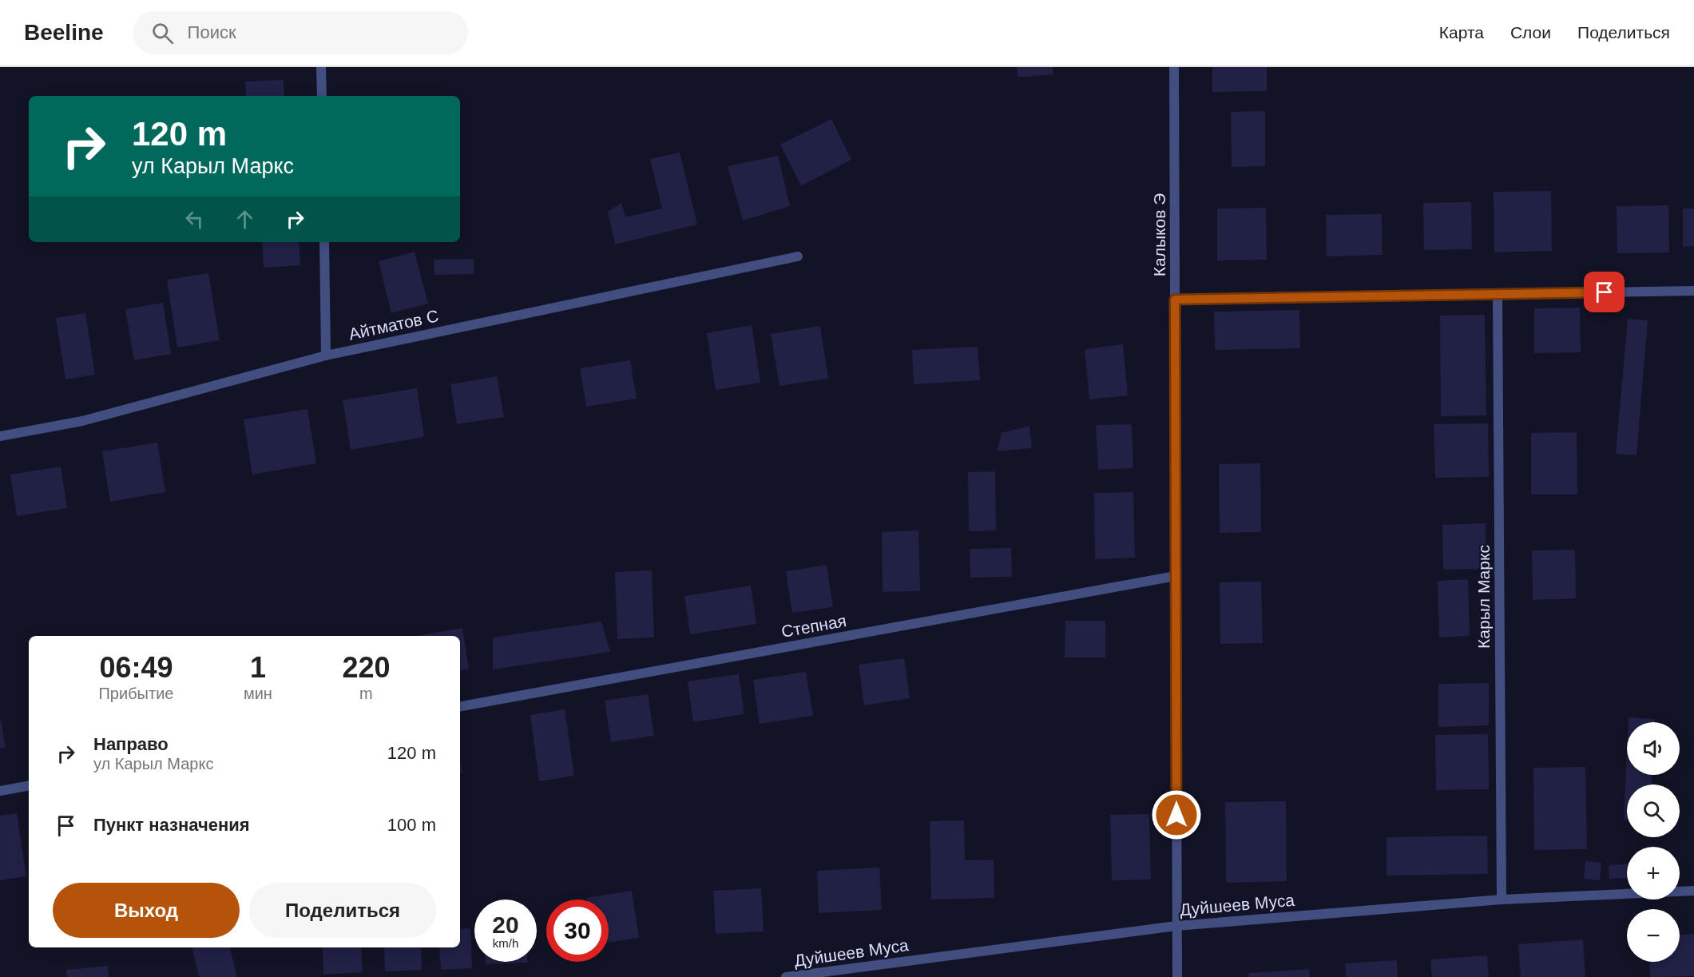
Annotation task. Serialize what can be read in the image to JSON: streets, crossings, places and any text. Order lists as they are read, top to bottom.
{
  "streets": {
    "street": [
      "Калыков Э",
      "Айтматов С",
      "Карыл Маркс",
      "Степная",
      "Дуйшеев Муса"
    ]
  },
  "crossings": [
    ["Калыков Э", "Степная"],
    ["Калыков Э", "Дуйшеев Муса"],
    ["Карыл Маркс", "Дуйшеев Муса"]
  ],
  "page": {
    "header": "Beeline",
    "search": "Поиск",
    "nav": ["Карта", "Слои", "Поделиться"],
    "turn": ["120 m", "ул Карыл Маркс"],
    "eta": [
      "06:49",
      "Прибытие",
      "1",
      "мин",
      "220",
      "m"
    ],
    "list": [
      {
        "name": "Направо",
        "note": "ул Карыл Маркс",
        "value": "120 m"
      },
      {
        "name": "Пункт назначения",
        "value": "100 m"
      }
    ],
    "map_buttons": ["+", "−"],
    "buttons": ["Выход", "Поделиться"],
    "speed": "20 km/h",
    "limit": "30"
  }
}
